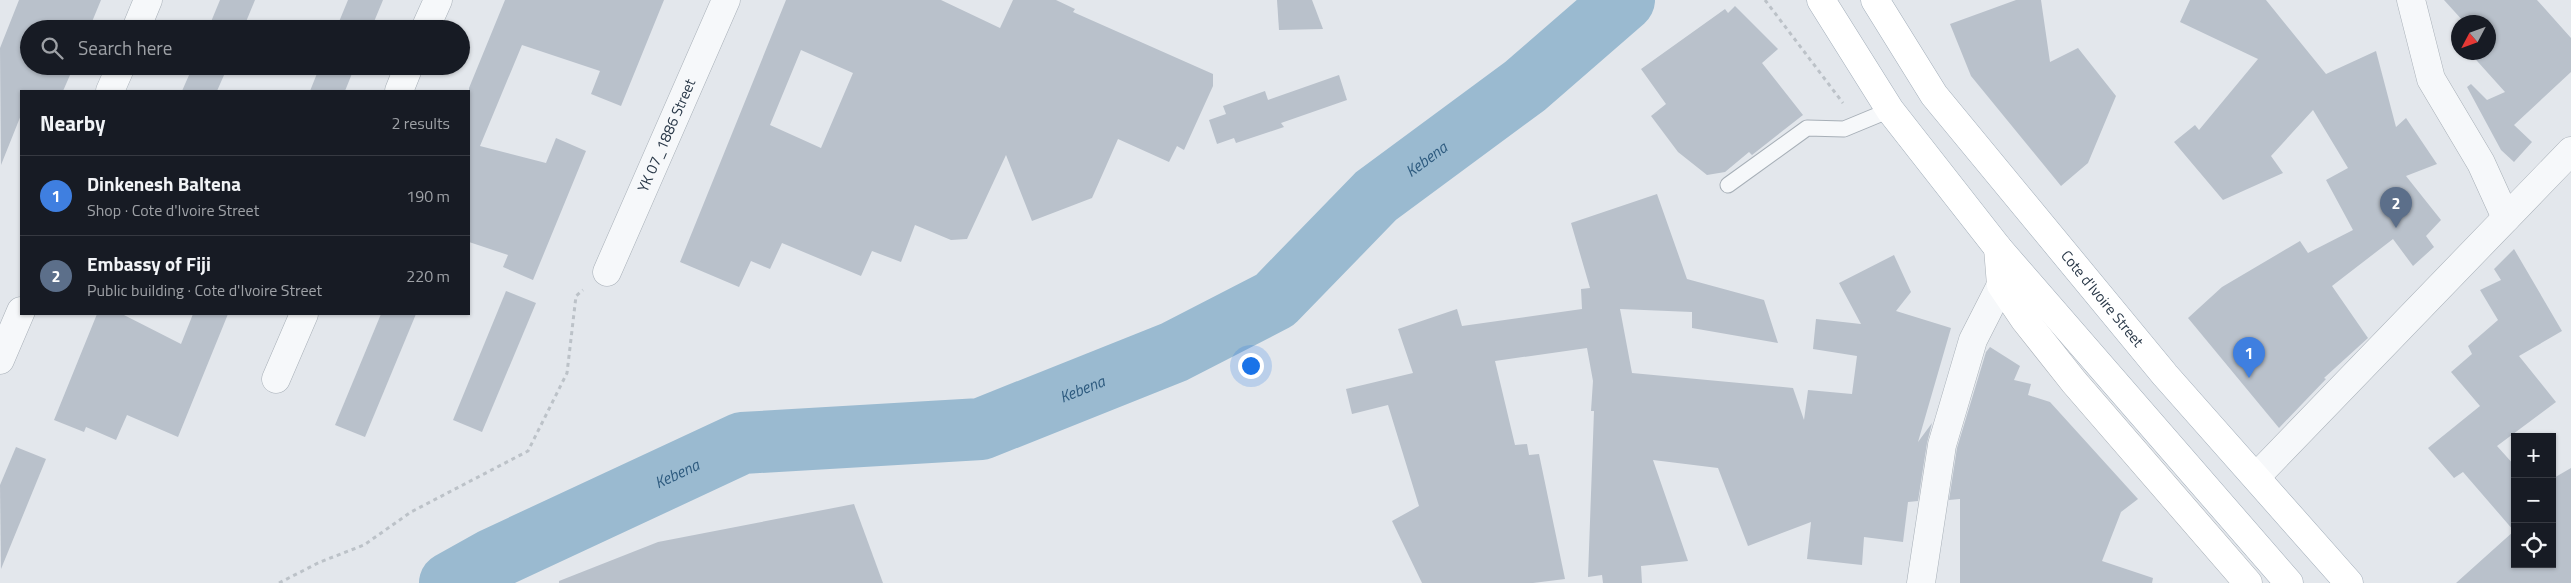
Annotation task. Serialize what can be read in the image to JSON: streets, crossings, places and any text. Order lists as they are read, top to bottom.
{
  "streets": {
    "main road": ["Cote d'Ivoire Street"],
    "street": ["YK 07_1886 Street"]
  },
  "water": ["Kebena"],
  "north": "bottom left",
  "page": {
    "search": "Search here",
    "heading": ["Nearby", "2 results"],
    "list": [
      {
        "mark": "1",
        "name": "Dinkenesh Baltena",
        "note": "Shop · Cote d'Ivoire Street",
        "value": "190 m"
      },
      {
        "mark": "2",
        "name": "Embassy of Fiji",
        "note": "Public building · Cote d'Ivoire Street",
        "value": "220 m"
      }
    ],
    "pins": ["2", "1"],
    "map_buttons": ["+", "−"]
  }
}
